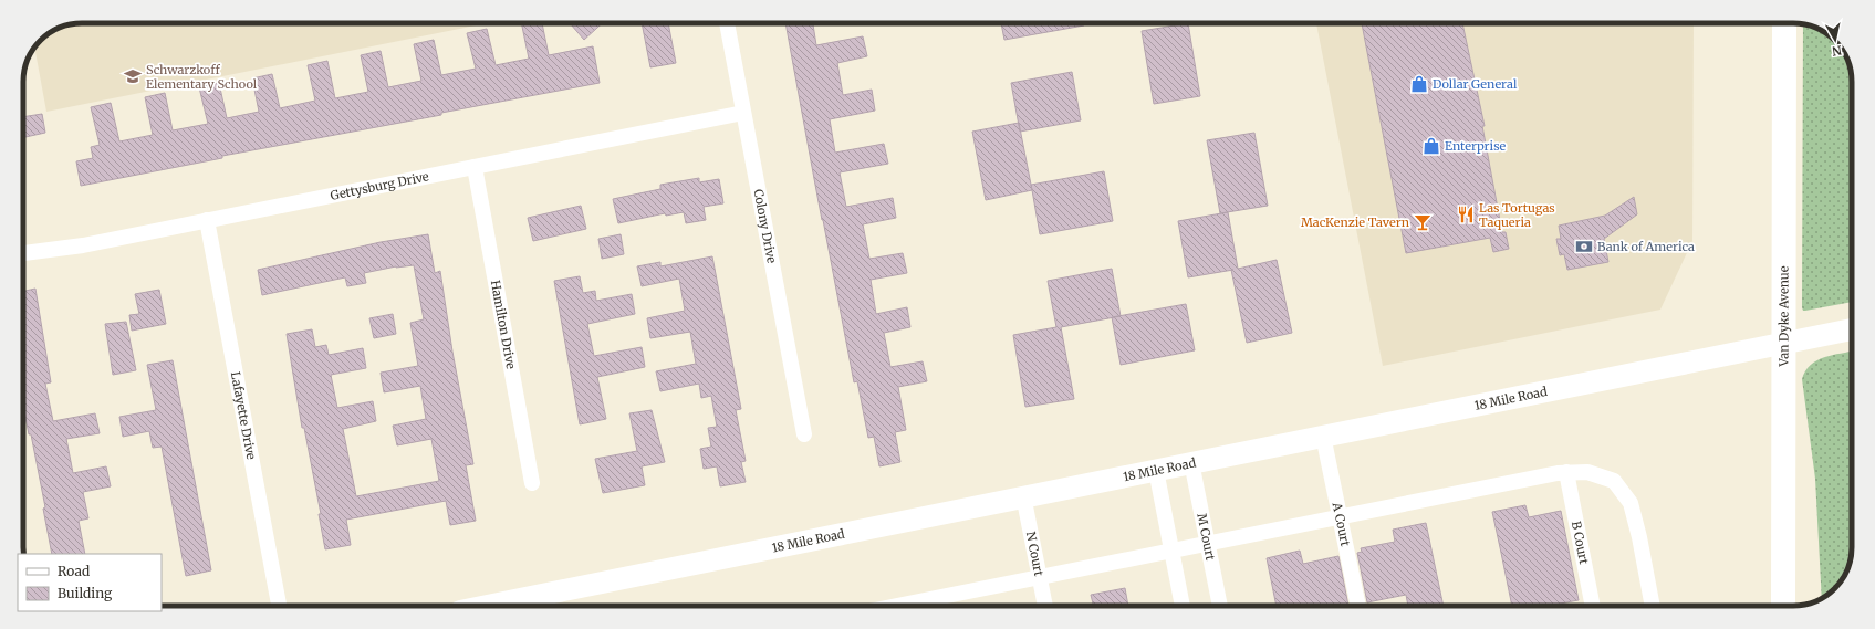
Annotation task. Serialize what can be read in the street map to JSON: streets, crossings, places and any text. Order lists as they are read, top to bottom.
{
  "streets": {
    "main road": ["Van Dyke Avenue"],
    "street": [
      "Gettysburg Drive",
      "Colony Drive",
      "Hamilton Drive",
      "18 Mile Road",
      "Lafayette Drive",
      "A Court",
      "M Court",
      "B Court",
      "N Court"
    ]
  },
  "crossings": [
    ["Gettysburg Drive", "Colony Drive"],
    ["Gettysburg Drive", "Hamilton Drive"],
    ["Gettysburg Drive", "Lafayette Drive"],
    ["Van Dyke Avenue", "18 Mile Road"],
    ["18 Mile Road", "A Court"],
    ["18 Mile Road", "M Court"],
    ["18 Mile Road", "N Court"]
  ],
  "places": {
    "school or university": ["Schwarzkoff Elementary School"],
    "shop": ["Dollar General", "Enterprise"],
    "restaurant": ["Las Tortugas Taqueria"],
    "bar": ["MacKenzie Tavern"],
    "bank": ["Bank of America"]
  },
  "legend": ["Road", "Building"],
  "north": "bottom"
}
